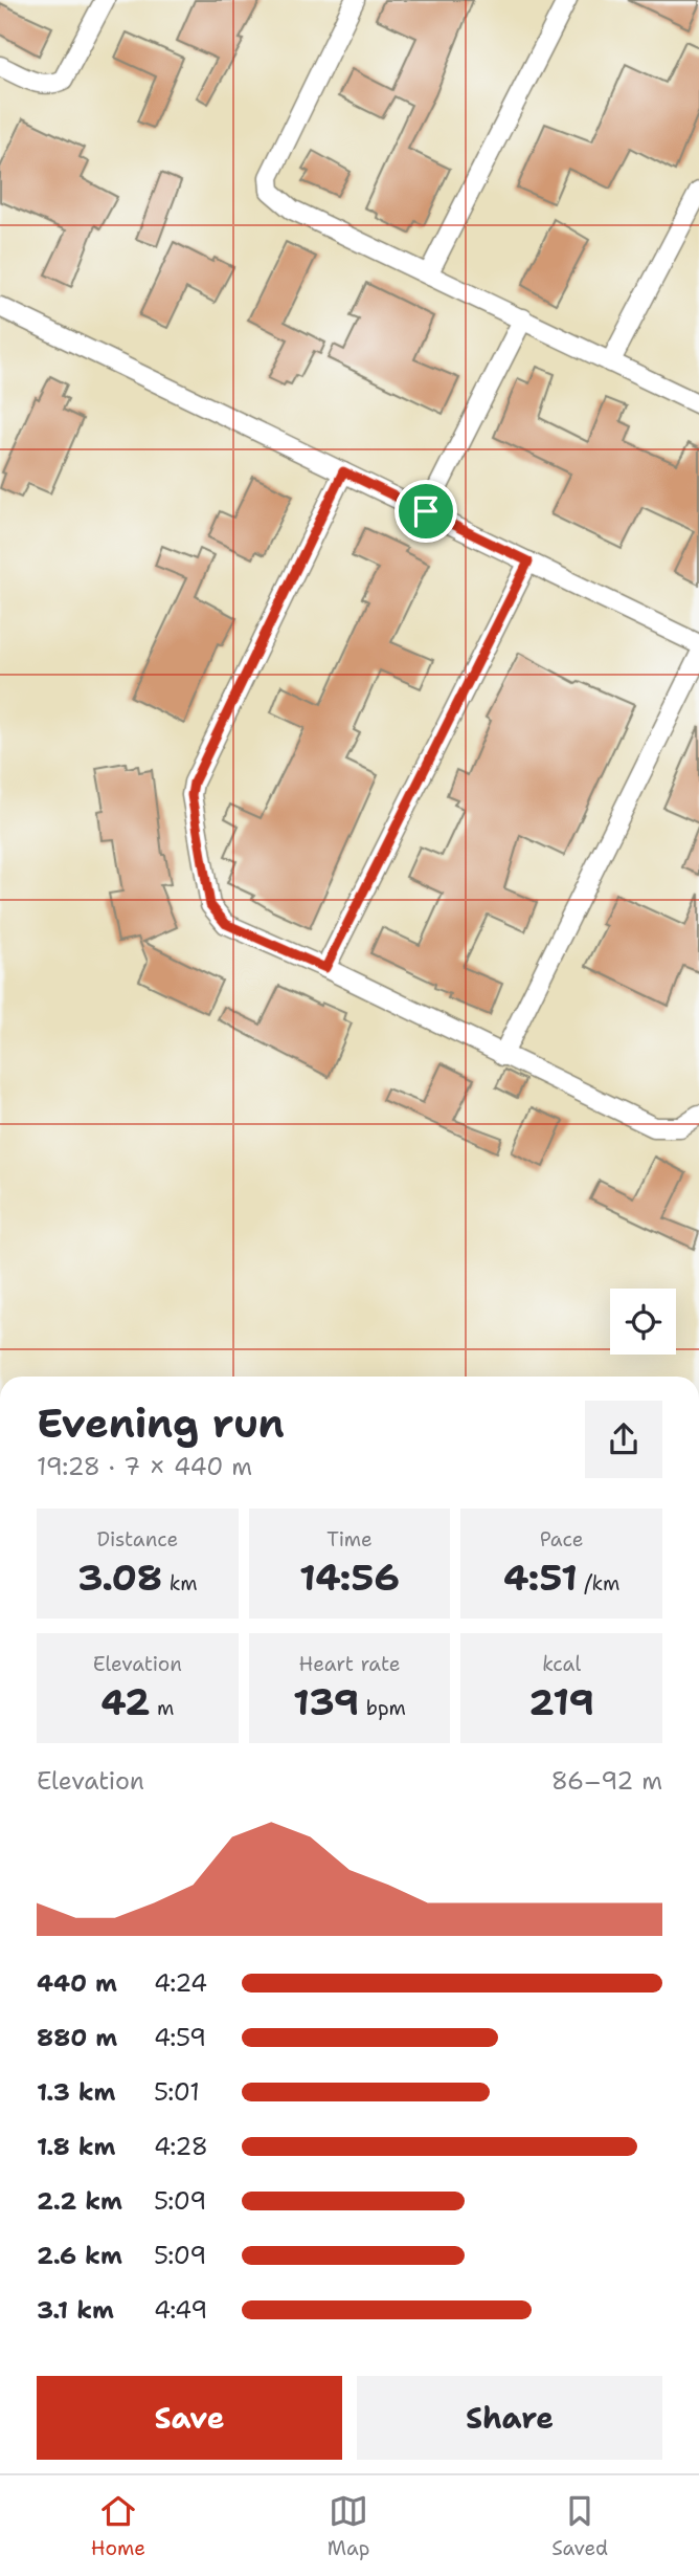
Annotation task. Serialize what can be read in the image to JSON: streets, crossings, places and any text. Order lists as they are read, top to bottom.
{
  "page": {
    "heading": ["Evening run", "19:28 · 7 × 440 m"],
    "stats": [
      ["Distance", "3.08 km"],
      ["Time", "14:56"],
      ["Pace", "4:51 /km"],
      ["Elevation", "42 m"],
      ["Heart rate", "139 bpm"],
      ["kcal", "219"]
    ],
    "chart": ["Elevation", "86–92 m"],
    "list": [
      {
        "name": "440 m",
        "note": "4:24"
      },
      {
        "name": "880 m",
        "note": "4:59"
      },
      {
        "name": "1.3 km",
        "note": "5:01"
      },
      {
        "name": "1.8 km",
        "note": "4:28"
      },
      {
        "name": "2.2 km",
        "note": "5:09"
      },
      {
        "name": "2.6 km",
        "note": "5:09"
      },
      {
        "name": "3.1 km",
        "note": "4:49"
      }
    ],
    "buttons": ["Save", "Share"],
    "tabs": ["Home", "Map", "Saved"]
  }
}
